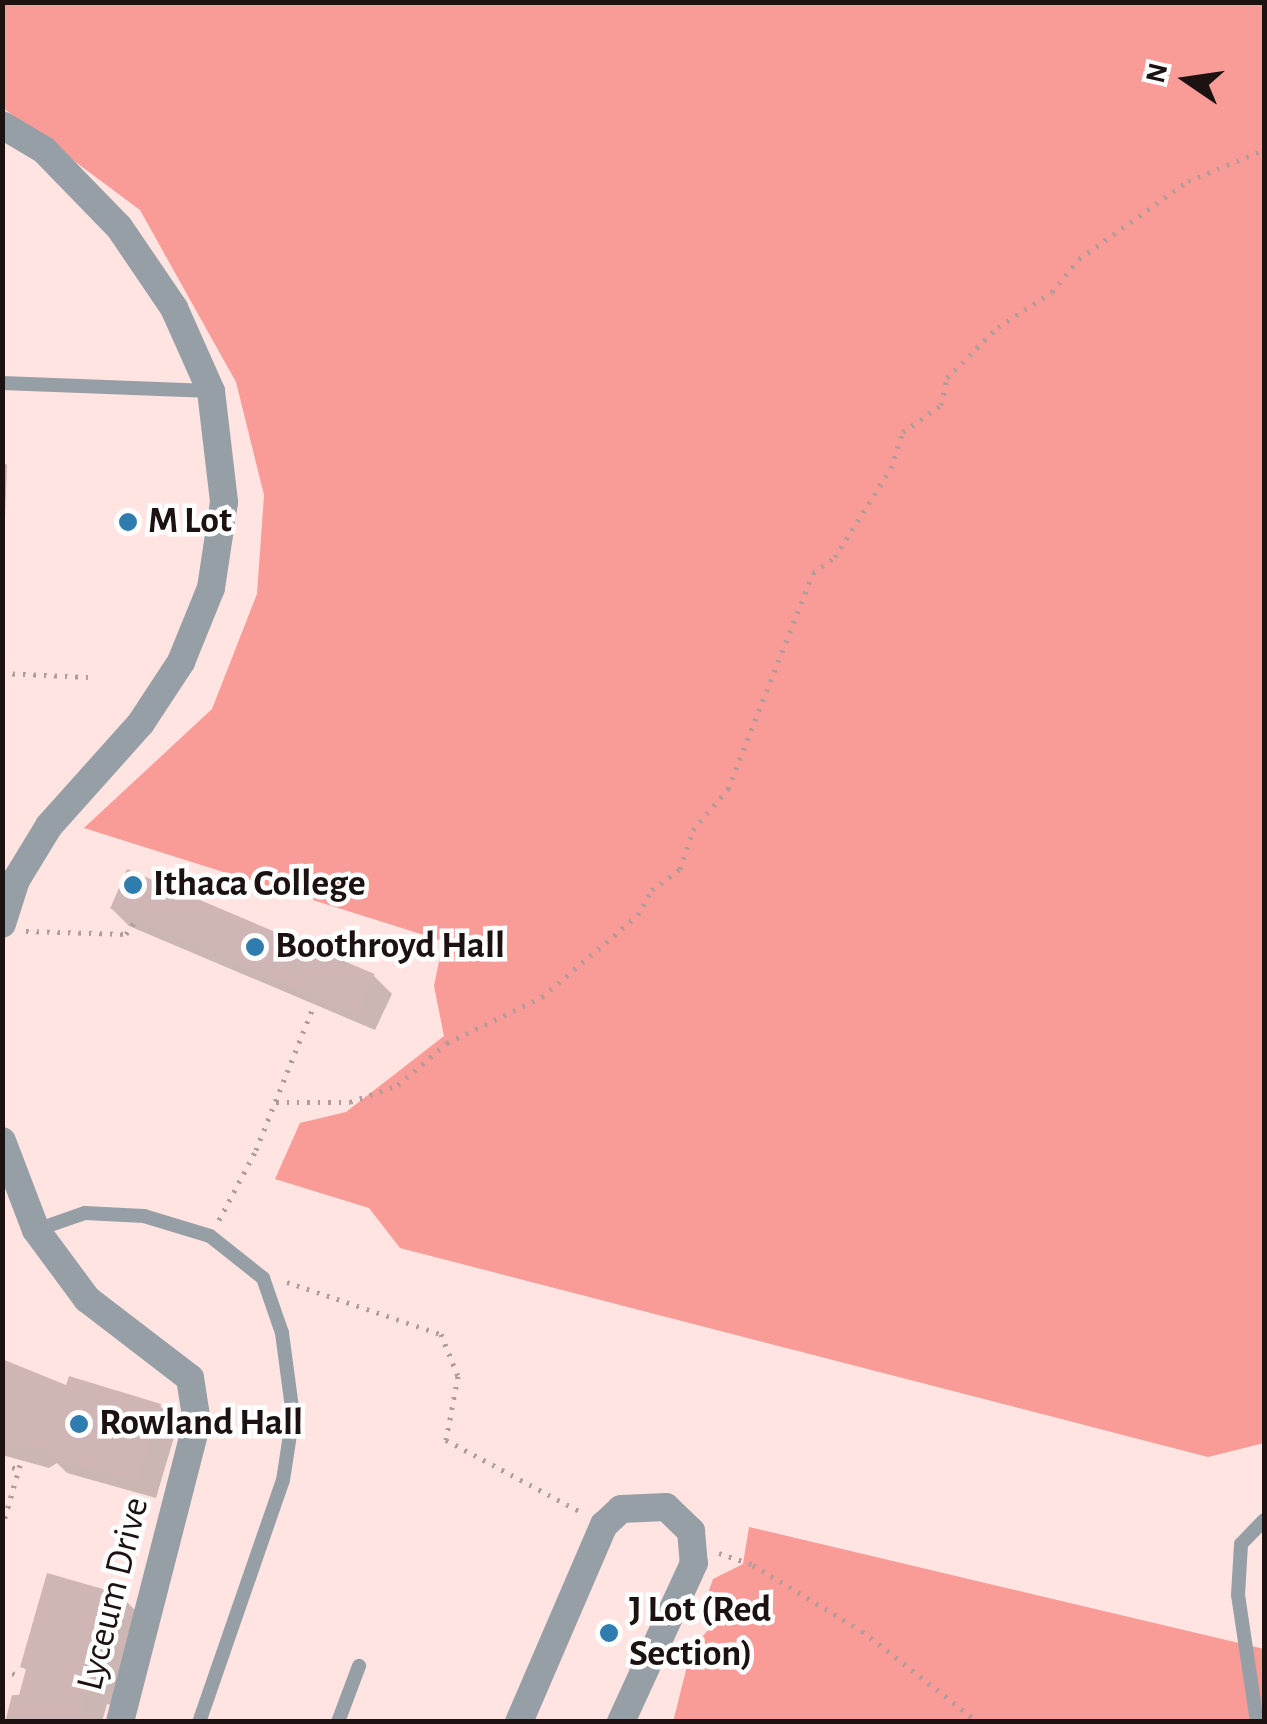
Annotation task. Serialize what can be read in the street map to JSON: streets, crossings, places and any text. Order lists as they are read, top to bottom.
{
  "streets": {
    "street": ["Lyceum Drive"]
  },
  "places": [
    "M Lot",
    "Ithaca College",
    "Boothroyd Hall",
    "Rowland Hall",
    "J Lot (Red Section)"
  ],
  "north": "left"
}
